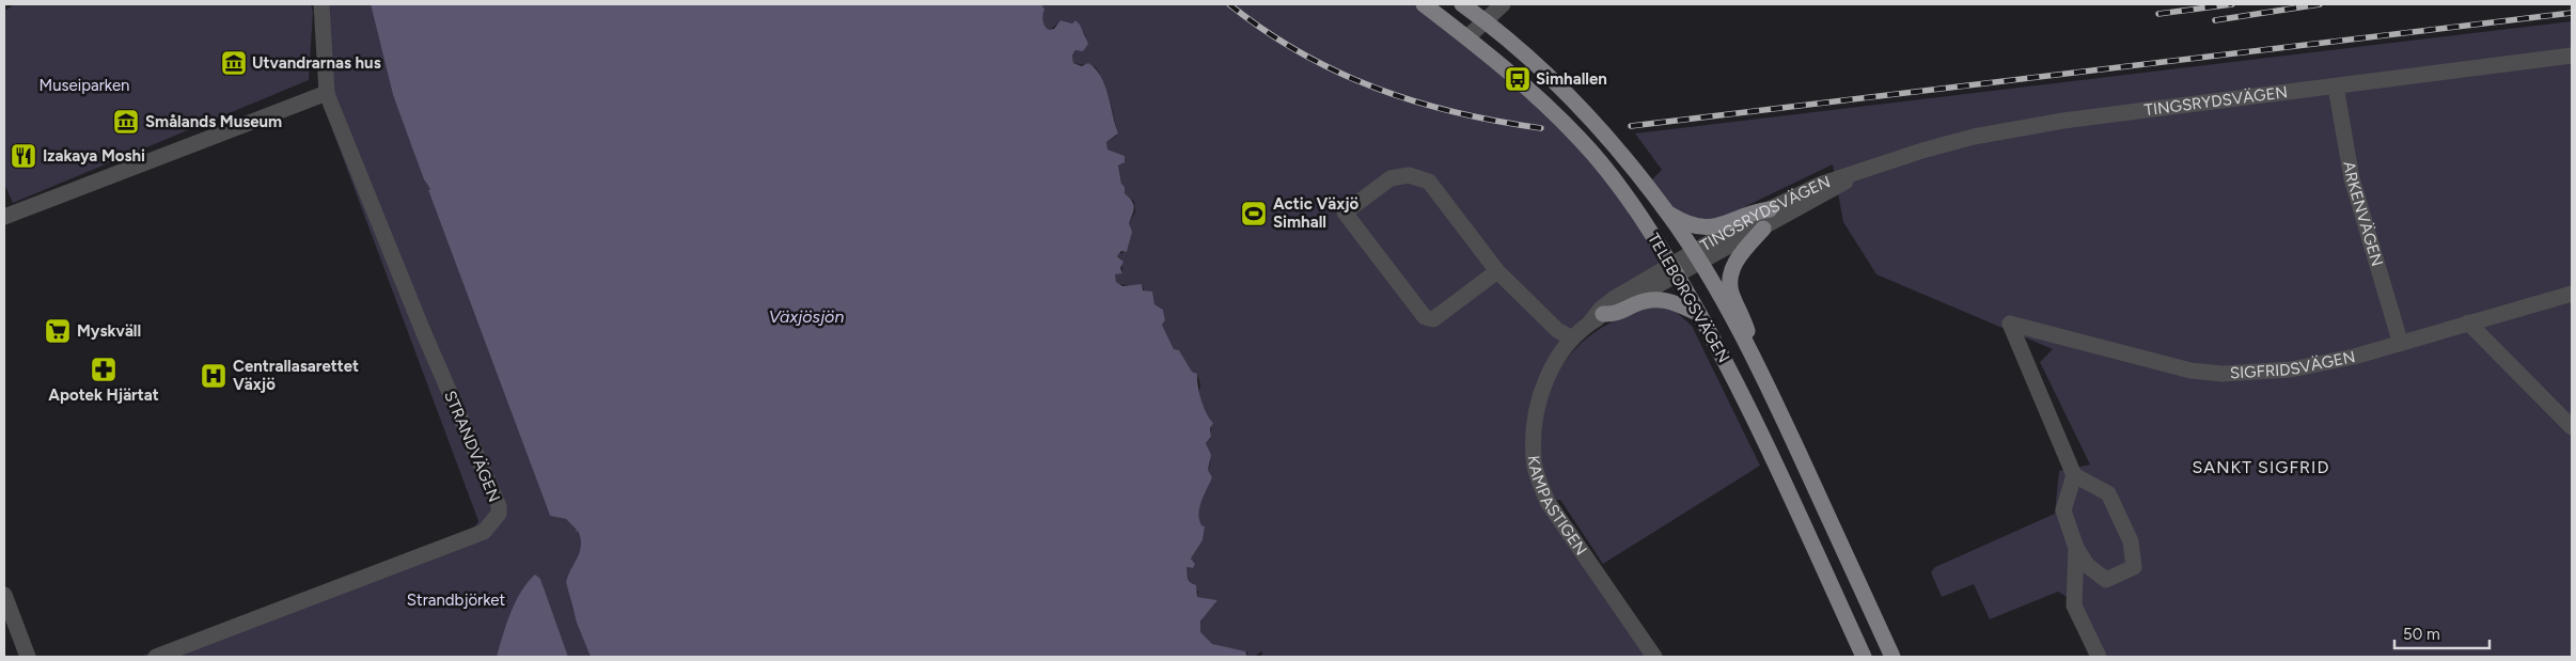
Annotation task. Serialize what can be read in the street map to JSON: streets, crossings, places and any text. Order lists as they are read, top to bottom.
{
  "streets": {
    "main road": ["TELEBORGSVÄGEN"],
    "street": [
      "TINGSRYDSVÄGEN",
      "ARKENVÄGEN",
      "SIGFRIDSVÄGEN",
      "STRANDVÄGEN",
      "KAMPASTIGEN"
    ]
  },
  "crossings": [
    ["TINGSRYDSVÄGEN", "ARKENVÄGEN"],
    ["TINGSRYDSVÄGEN", "TELEBORGSVÄGEN"],
    ["TINGSRYDSVÄGEN", "KAMPASTIGEN"],
    ["ARKENVÄGEN", "SIGFRIDSVÄGEN"],
    ["TELEBORGSVÄGEN", "KAMPASTIGEN"]
  ],
  "districts": ["SANKT SIGFRID"],
  "water": ["Växjösjön"],
  "parks": ["Museiparken", "Strandbjörket"],
  "places": {
    "museum": ["Utvandrarnas hus", "Smålands Museum"],
    "bus stop": ["Simhallen"],
    "restaurant": ["Izakaya Moshi"],
    "sports": ["Actic Växjö Simhall"],
    "supermarket": ["Myskväll"],
    "pharmacy": ["Apotek Hjärtat"],
    "hospital": ["Centrallasarettet Växjö"]
  },
  "scale_bar": "50 m"
}
